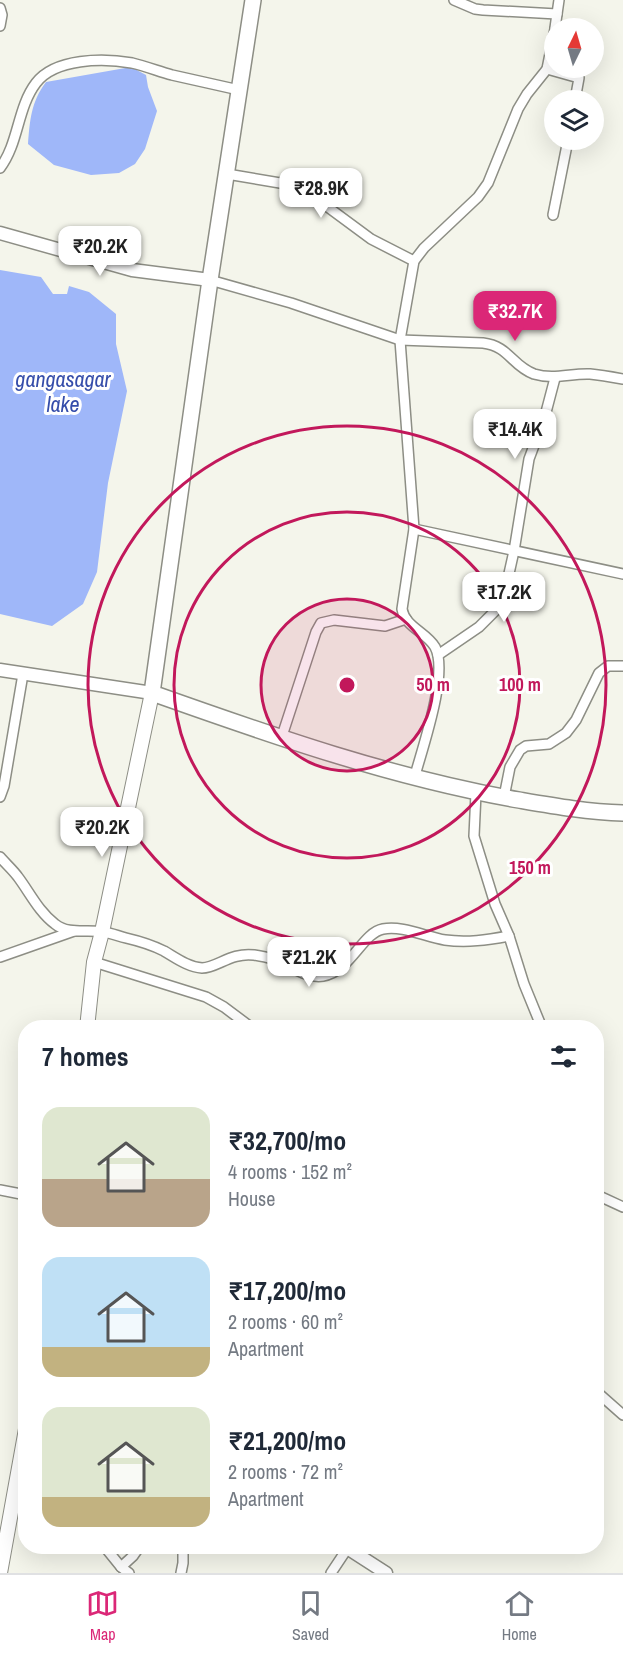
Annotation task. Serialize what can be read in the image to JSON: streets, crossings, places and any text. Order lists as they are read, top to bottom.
{
  "water": ["gangasagar lake"],
  "north": "top",
  "page": {
    "price": [
      "₹28.9K",
      "₹20.2K",
      "₹32.7K",
      "₹14.4K",
      "₹17.2K",
      "₹20.2K",
      "₹21.2K"
    ],
    "heading": "7 homes",
    "list": [
      {
        "name": "₹32,700/mo",
        "note": "4 rooms · 152 m² · House"
      },
      {
        "name": "₹17,200/mo",
        "note": "2 rooms · 60 m² · Apartment"
      },
      {
        "name": "₹21,200/mo",
        "note": "2 rooms · 72 m² · Apartment"
      }
    ],
    "tabs": ["Map", "Saved", "Home"]
  },
  "rings": ["50 m", "100 m", "150 m"]
}
